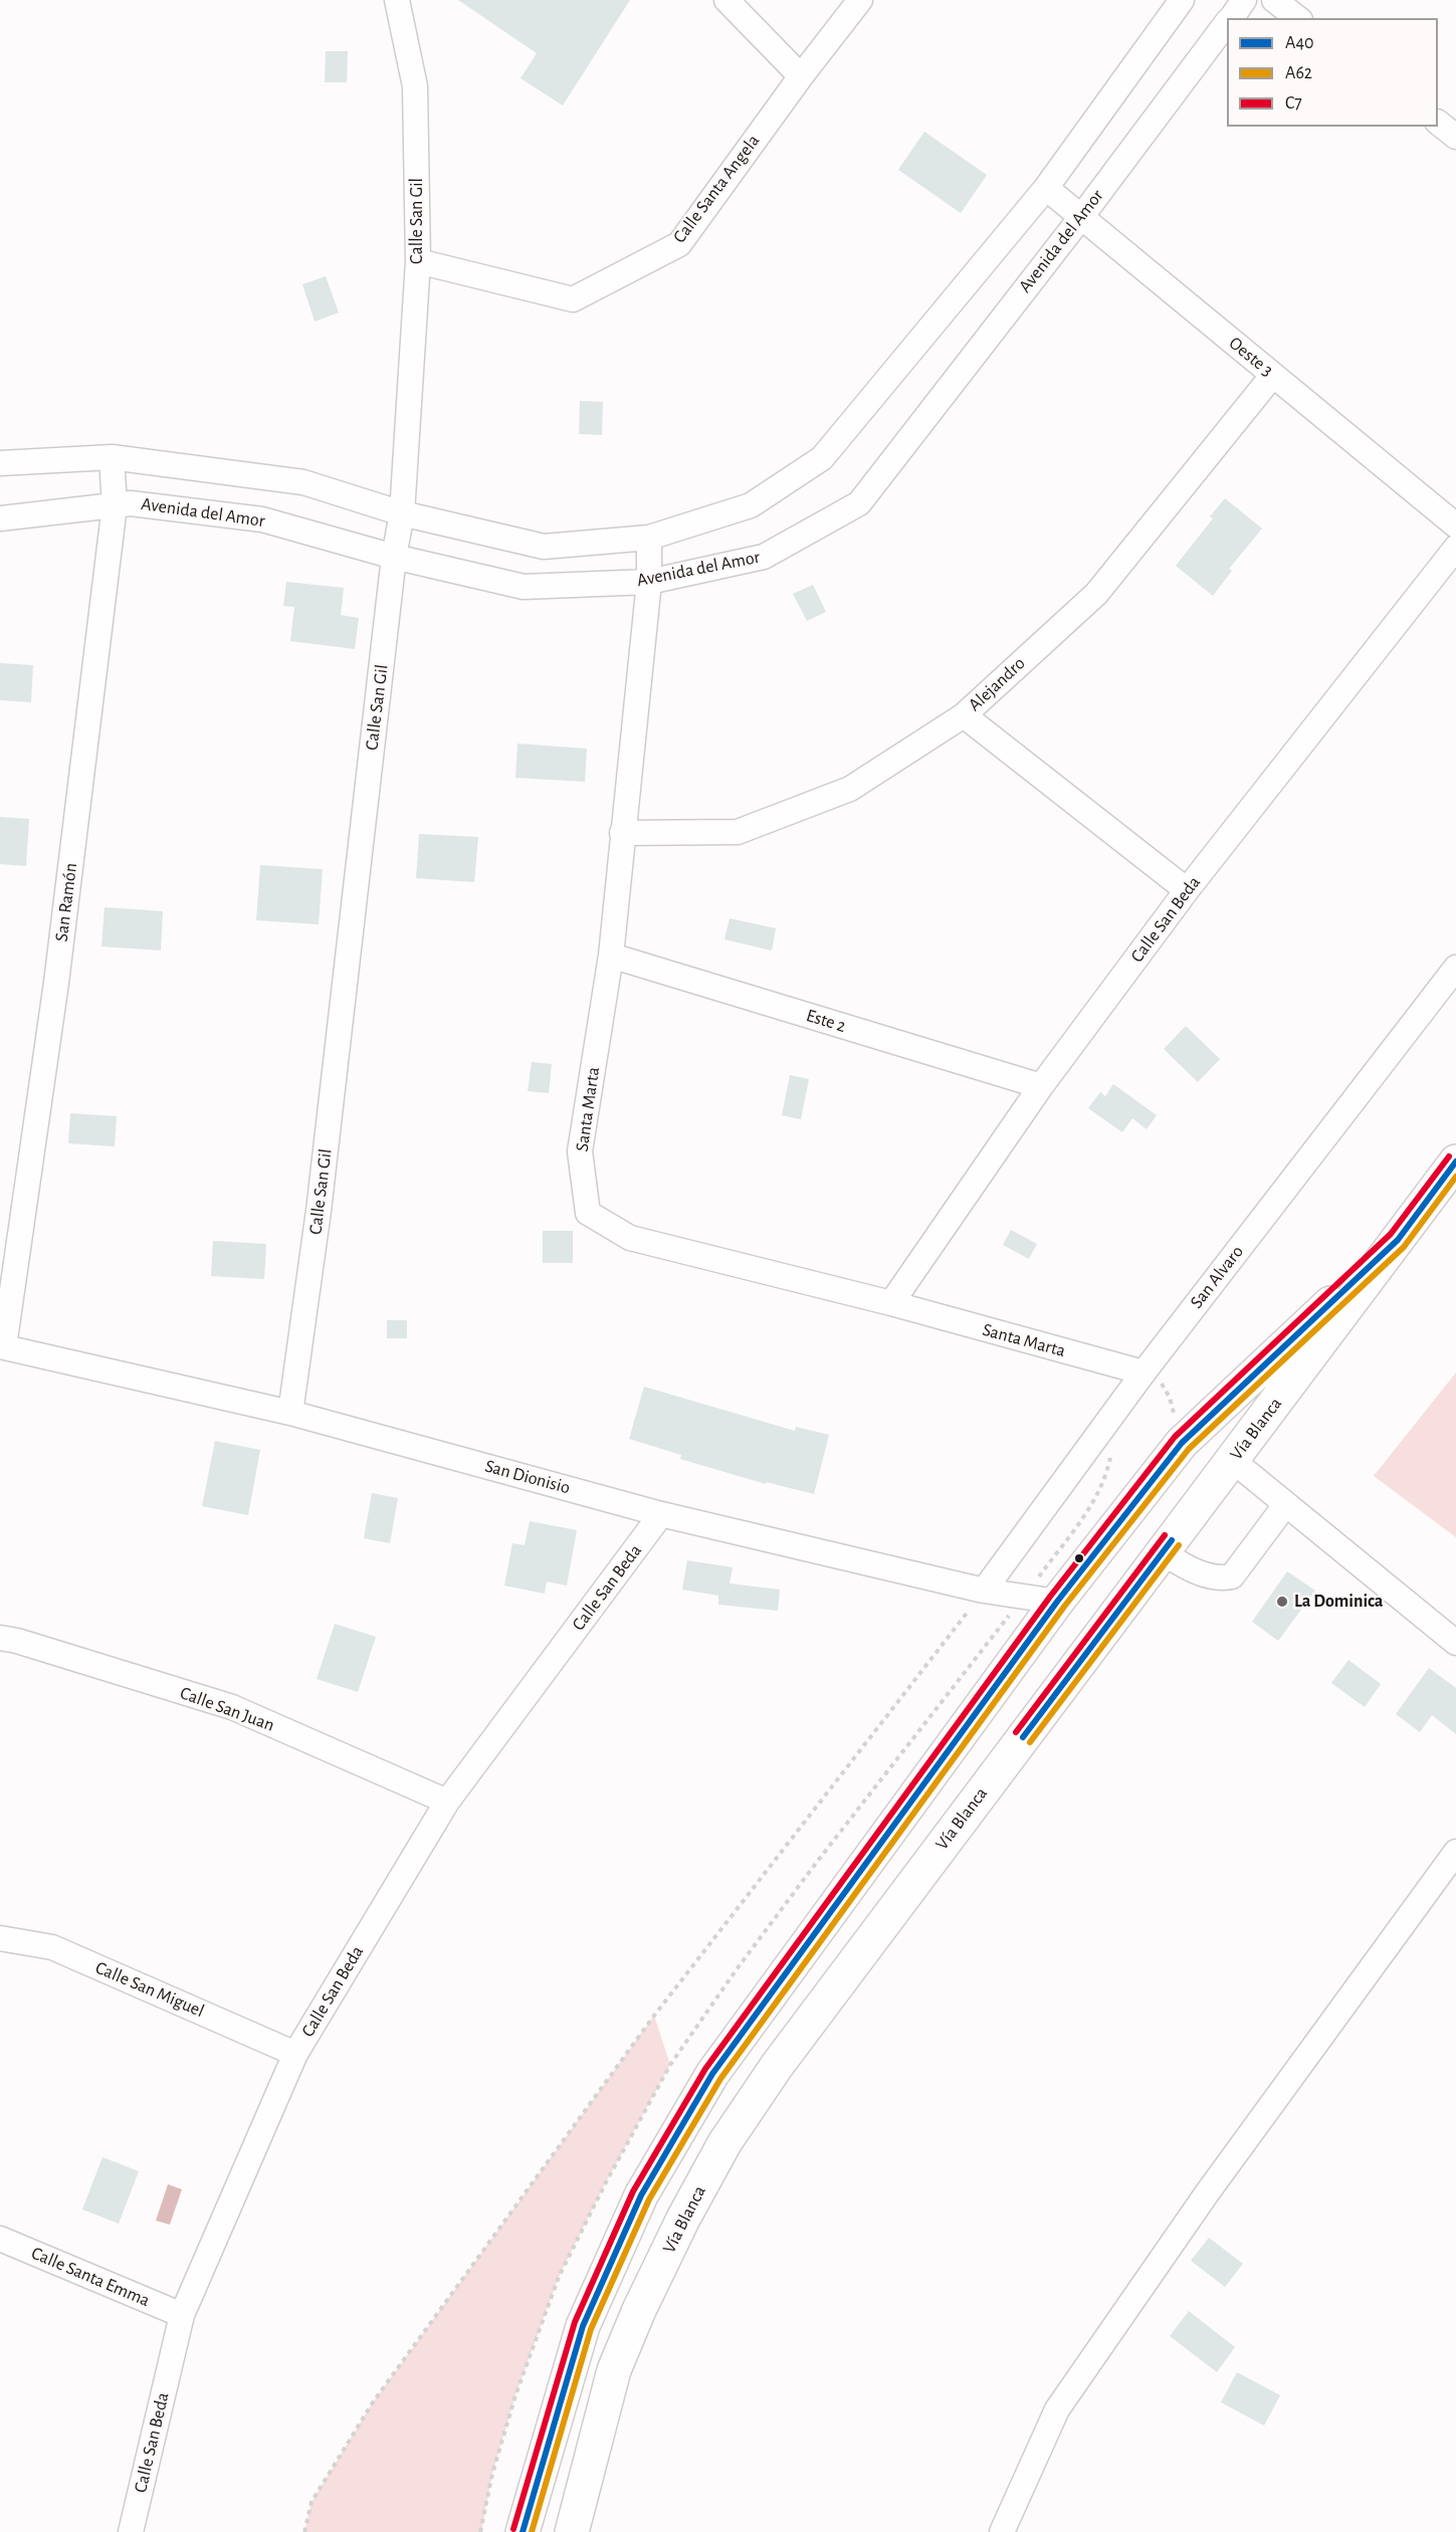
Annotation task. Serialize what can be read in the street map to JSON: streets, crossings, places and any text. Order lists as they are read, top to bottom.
{
  "streets": {
    "highway": ["Vía Blanca"],
    "street": [
      "Calle Santa Angela",
      "Calle San Gil",
      "Avenida del Amor",
      "Oeste 3",
      "Alejandro",
      "San Ramón",
      "Calle San Beda",
      "Este 2",
      "Santa Marta",
      "San Alvaro",
      "San Dionisio",
      "Calle San Juan",
      "Calle San Miguel",
      "Calle Santa Emma"
    ]
  },
  "crossings": [
    ["Calle Santa Angela", "Calle San Gil"],
    ["Calle San Gil", "Avenida del Amor"],
    ["Calle San Gil", "San Dionisio"],
    ["Avenida del Amor", "Oeste 3"],
    ["Avenida del Amor", "San Ramón"],
    ["Avenida del Amor", "Santa Marta"],
    ["Oeste 3", "Alejandro"],
    ["Alejandro", "Santa Marta"],
    ["San Ramón", "San Dionisio"],
    ["Calle San Beda", "Este 2"],
    ["Calle San Beda", "Santa Marta"],
    ["Calle San Beda", "San Dionisio"],
    ["Calle San Beda", "Calle San Juan"],
    ["Calle San Beda", "Calle San Miguel"],
    ["Calle San Beda", "Calle Santa Emma"],
    ["Este 2", "Santa Marta"],
    ["Santa Marta", "San Alvaro"],
    ["San Alvaro", "San Dionisio"]
  ],
  "places": ["La Dominica"],
  "lines": ["transit line C7", "transit line A40", "transit line A62"],
  "legend": ["A40", "A62", "C7"]
}
